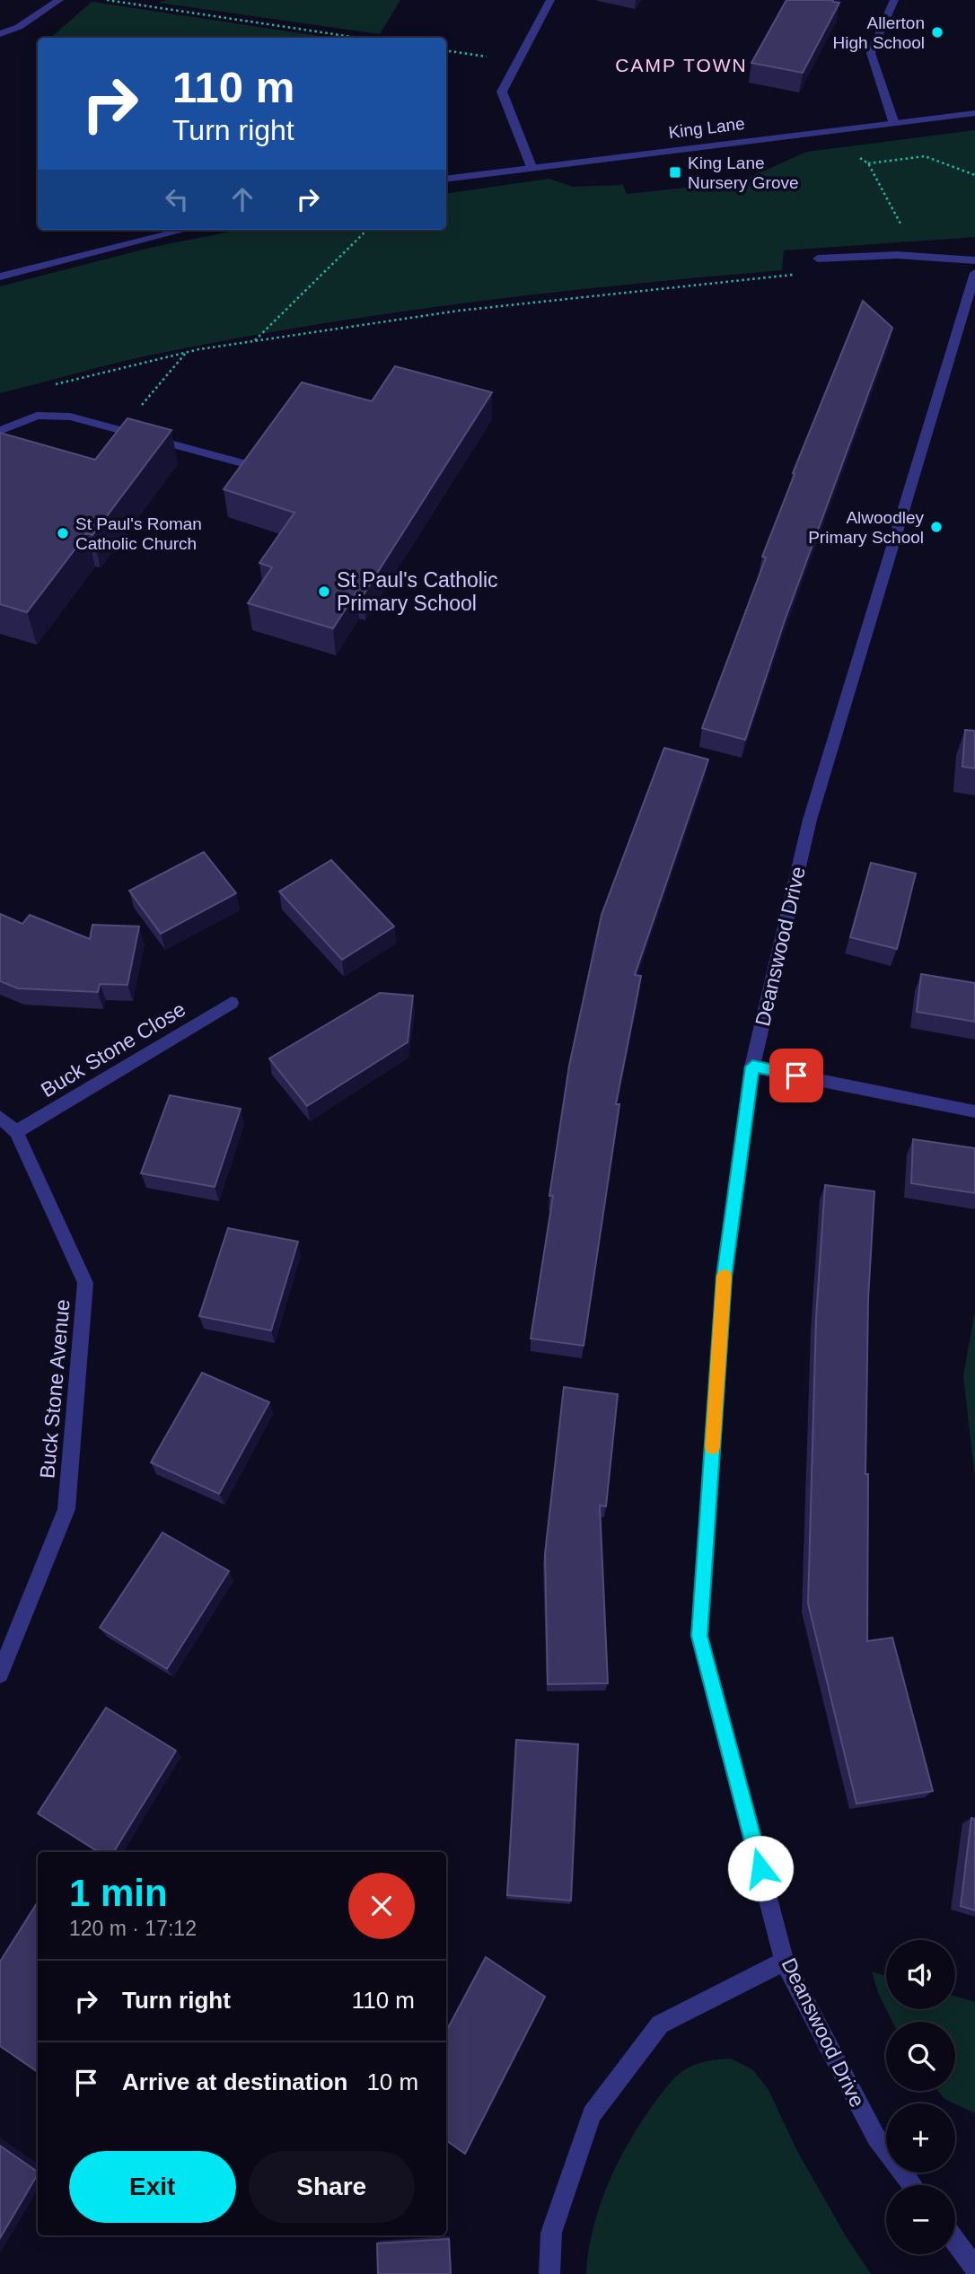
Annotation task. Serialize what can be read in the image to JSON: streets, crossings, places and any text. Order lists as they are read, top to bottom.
{
  "streets": {
    "street": [
      "King Lane",
      "Deanswood Drive",
      "Buck Stone Close",
      "Buck Stone Avenue"
    ]
  },
  "crossings": [
    ["Buck Stone Close", "Buck Stone Avenue"]
  ],
  "districts": ["CAMP TOWN"],
  "places": {
    "other": [
      "Allerton High School",
      "Alwoodley Primary School",
      "St Paul's Roman Catholic Church",
      "St Paul's Catholic Primary School"
    ],
    "transit": ["King Lane Nursery Grove"]
  },
  "page": {
    "turn": ["110 m", "Turn right"],
    "heading": ["1 min", "120 m · 17:12"],
    "map_buttons": ["+", "−"],
    "list": [
      {
        "name": "Turn right",
        "value": "110 m"
      },
      {
        "name": "Arrive at destination",
        "value": "10 m"
      }
    ],
    "buttons": ["Exit", "Share"]
  }
}
